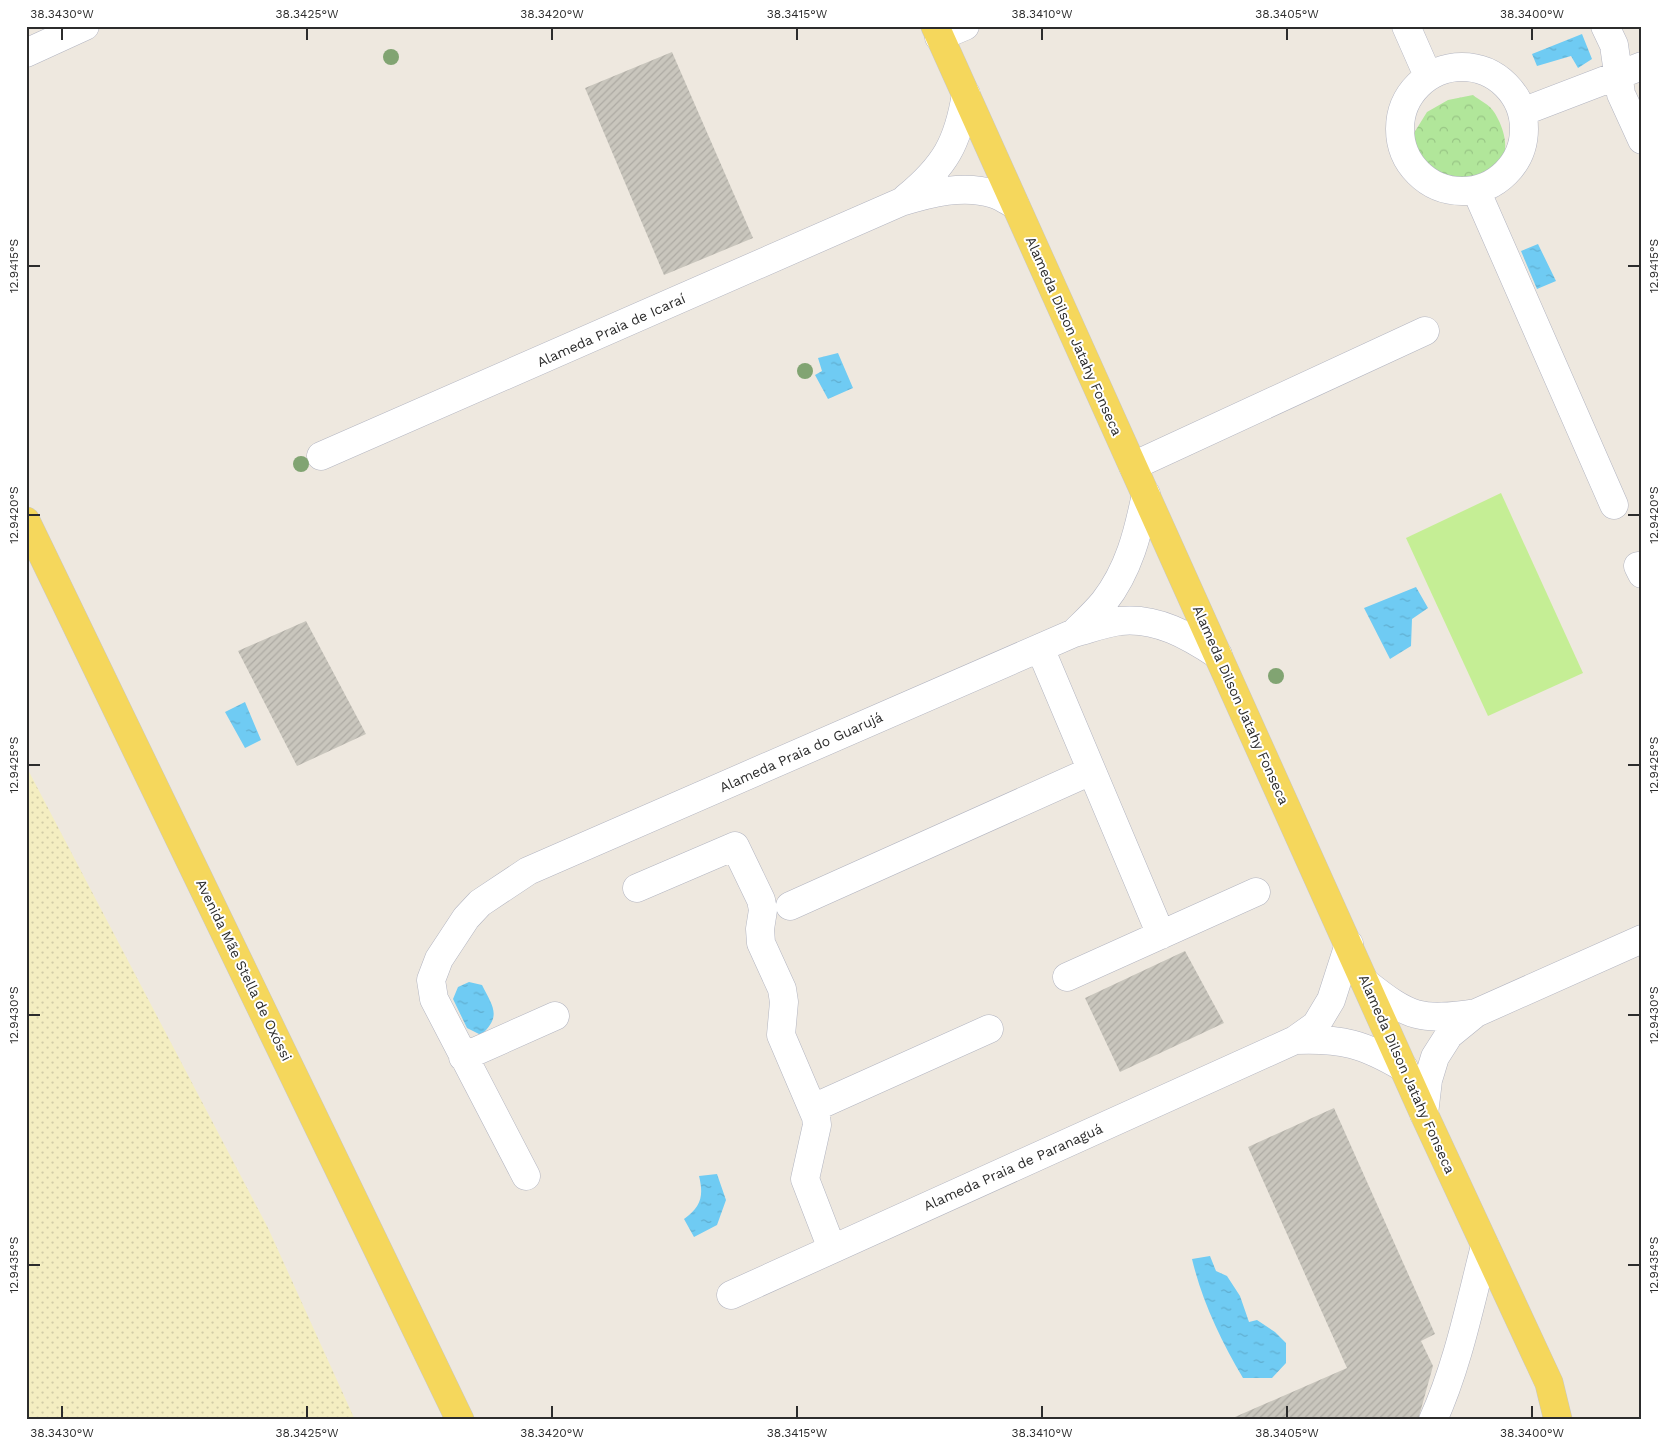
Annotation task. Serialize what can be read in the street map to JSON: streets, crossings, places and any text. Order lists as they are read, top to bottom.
{
  "streets": {
    "main road": ["Alameda Dilson Jatahy Fonseca", "Avenida Mãe Stella de Oxóssi"],
    "street": ["Alameda Praia de Icaraí", "Alameda Praia do Guarujá", "Alameda Praia de Paranaguá"]
  },
  "crossings": [
    ["Alameda Praia de Icaraí", "Alameda Dilson Jatahy Fonseca"],
    ["Alameda Dilson Jatahy Fonseca", "Alameda Praia do Guarujá"],
    ["Alameda Dilson Jatahy Fonseca", "Alameda Praia de Paranaguá"]
  ],
  "coordinates": [
    "38.3430°W",
    "38.3425°W",
    "38.3420°W",
    "38.3415°W",
    "38.3410°W",
    "38.3405°W",
    "38.3400°W",
    "12.9415°S",
    "12.9420°S",
    "12.9425°S",
    "12.9430°S",
    "12.9435°S"
  ]
}
